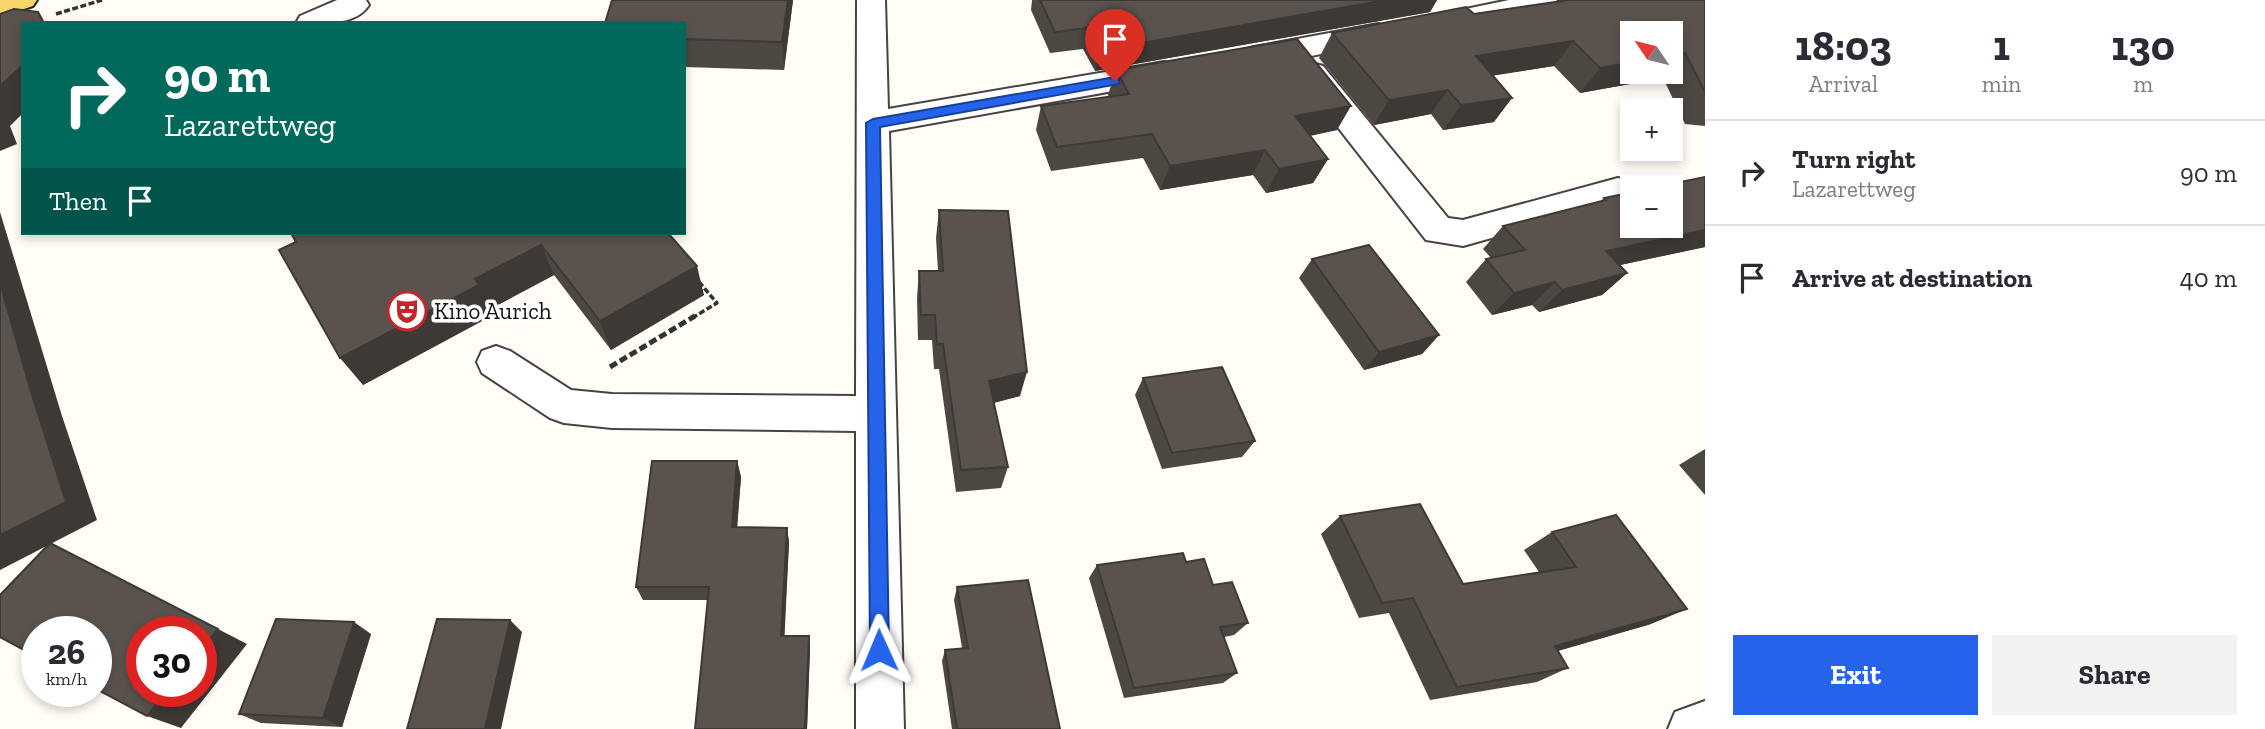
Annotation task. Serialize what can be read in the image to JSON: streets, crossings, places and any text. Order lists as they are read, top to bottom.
{
  "places": {
    "theatre": ["Kino Aurich"]
  },
  "north": "top left",
  "page": {
    "eta": [
      "18:03",
      "Arrival",
      "1",
      "min",
      "130",
      "m"
    ],
    "map_buttons": ["+", "−"],
    "turn": ["90 m", "Lazarettweg"],
    "list": [
      {
        "name": "Turn right",
        "note": "Lazarettweg",
        "value": "90 m"
      },
      {
        "name": "Arrive at destination",
        "value": "40 m"
      }
    ],
    "then": "Then",
    "speed": "26 km/h",
    "limit": "30",
    "buttons": ["Exit", "Share"]
  }
}
